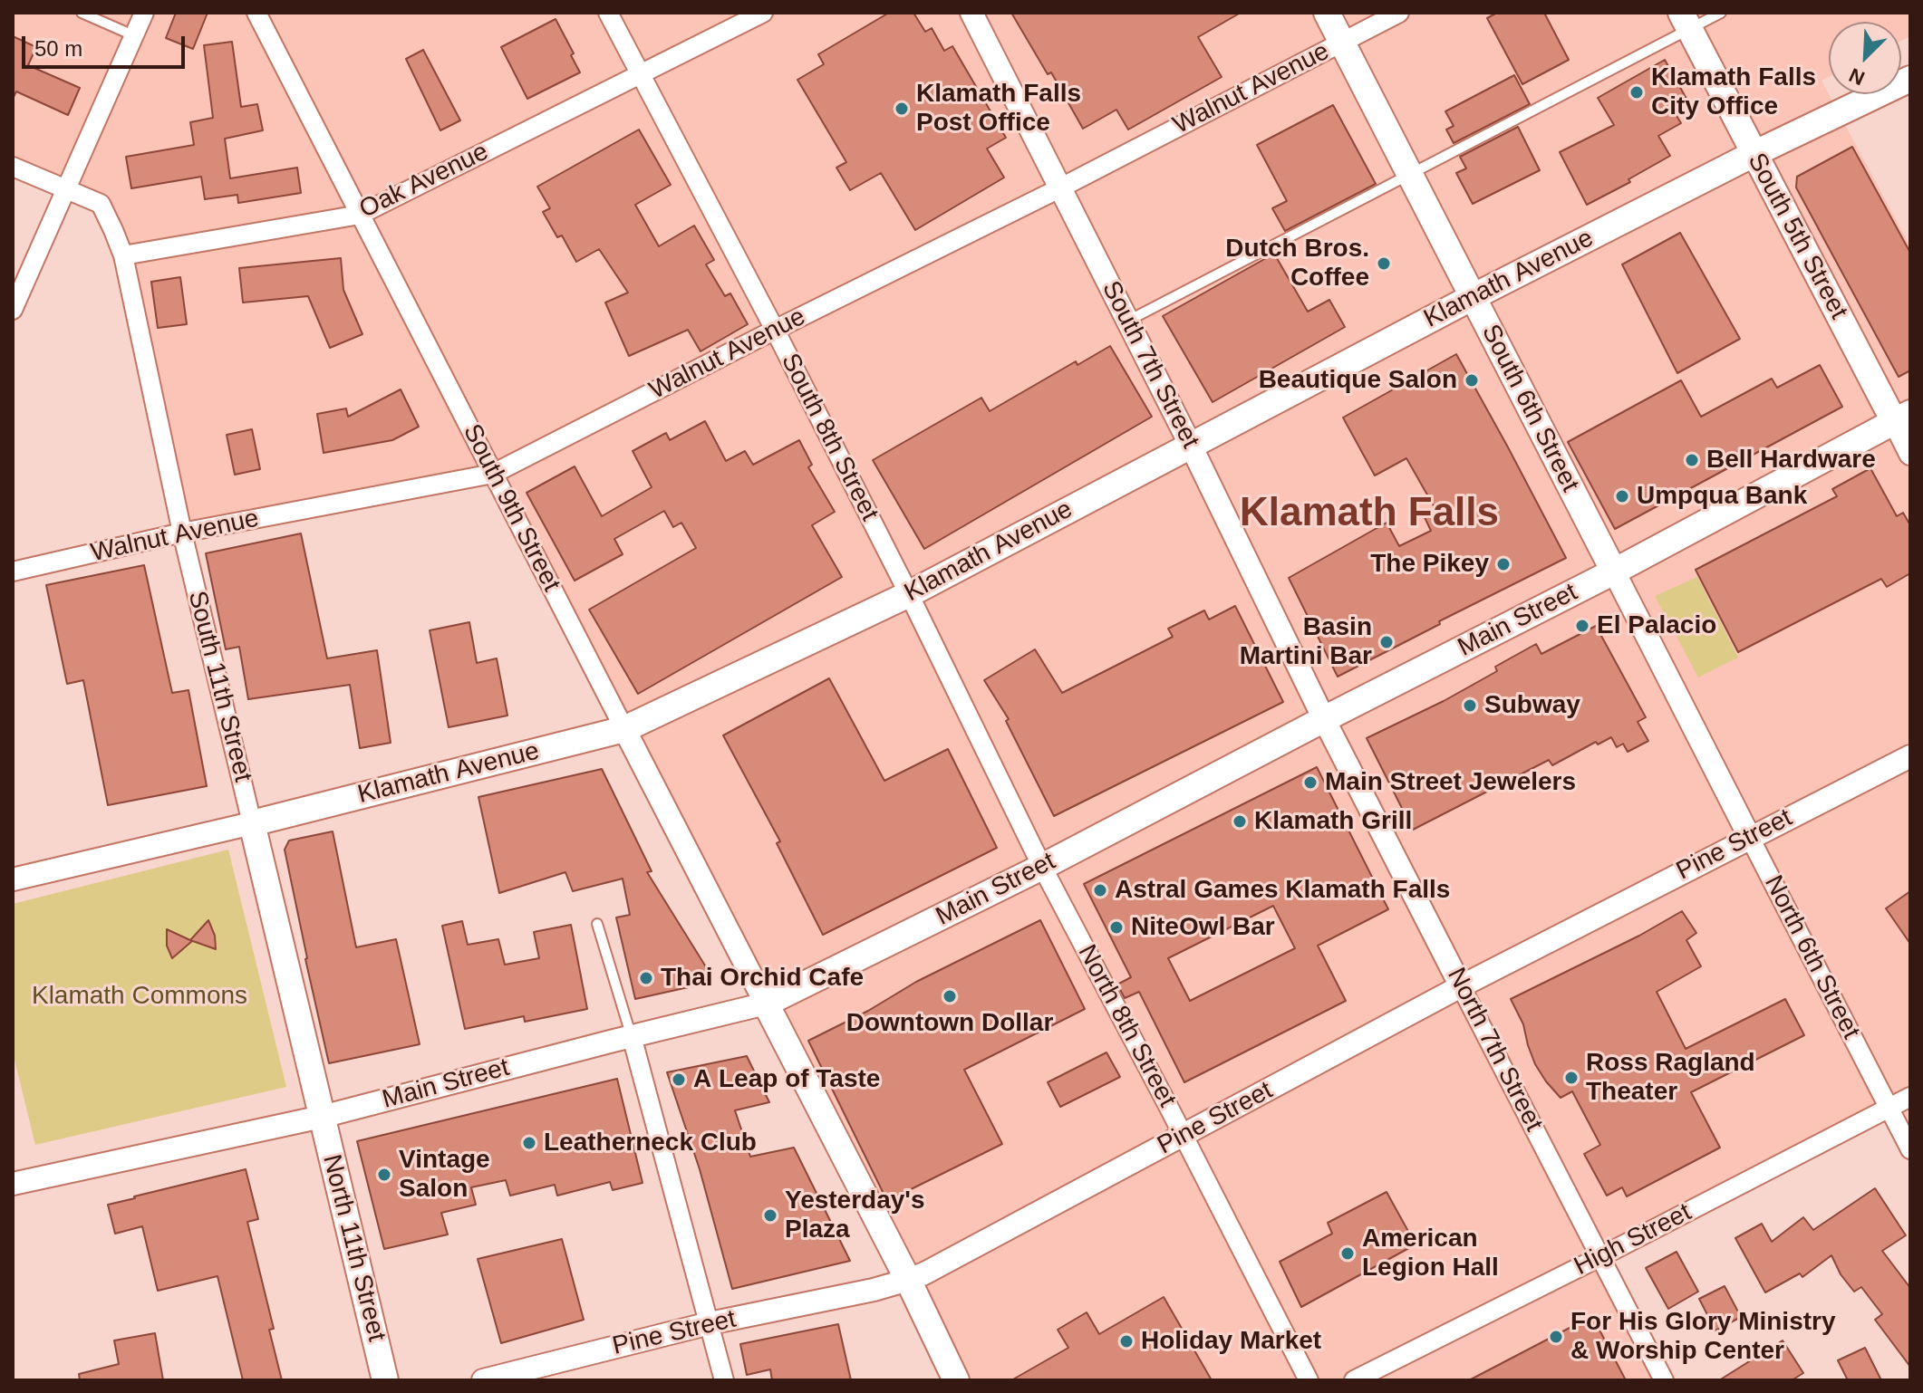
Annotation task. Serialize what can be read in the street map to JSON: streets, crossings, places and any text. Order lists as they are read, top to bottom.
{
  "streets": {
    "main road": [
      "South 5th Street",
      "Klamath Avenue",
      "South 6th Street",
      "Main Street",
      "South 11th Street",
      "North 11th Street"
    ],
    "street": [
      "Walnut Avenue",
      "Oak Avenue",
      "South 7th Street",
      "South 8th Street",
      "South 9th Street",
      "Pine Street",
      "North 6th Street",
      "North 8th Street",
      "North 7th Street",
      "High Street"
    ]
  },
  "crossings": [
    ["Walnut Avenue", "South 7th Street"],
    ["Walnut Avenue", "South 6th Street"],
    ["Walnut Avenue", "South 8th Street"],
    ["Walnut Avenue", "South 9th Street"],
    ["Walnut Avenue", "South 11th Street"],
    ["Oak Avenue", "South 8th Street"],
    ["Oak Avenue", "South 9th Street"],
    ["Oak Avenue", "South 11th Street"],
    ["South 5th Street", "Klamath Avenue"],
    ["South 5th Street", "Main Street"],
    ["Klamath Avenue", "South 7th Street"],
    ["Klamath Avenue", "South 6th Street"],
    ["Klamath Avenue", "South 8th Street"],
    ["Klamath Avenue", "South 9th Street"],
    ["Klamath Avenue", "South 11th Street"],
    ["South 7th Street", "Main Street"],
    ["South 7th Street", "North 7th Street"],
    ["South 6th Street", "Main Street"],
    ["South 6th Street", "North 6th Street"],
    ["South 8th Street", "Main Street"],
    ["South 8th Street", "North 8th Street"],
    ["South 9th Street", "Main Street"],
    ["Main Street", "South 11th Street"],
    ["Main Street", "North 6th Street"],
    ["Main Street", "North 8th Street"],
    ["Main Street", "North 7th Street"],
    ["Main Street", "North 11th Street"],
    ["South 11th Street", "North 11th Street"],
    ["Pine Street", "North 6th Street"],
    ["Pine Street", "North 8th Street"],
    ["Pine Street", "North 7th Street"],
    ["North 6th Street", "High Street"],
    ["North 7th Street", "High Street"]
  ],
  "districts": ["Klamath Falls"],
  "parks": ["Klamath Commons"],
  "places": [
    "Klamath Falls City Office",
    "Klamath Falls Post Office",
    "Dutch Bros. Coffee",
    "Beautique Salon",
    "Bell Hardware",
    "Umpqua Bank",
    "The Pikey",
    "El Palacio",
    "Basin Martini Bar",
    "Subway",
    "Main Street Jewelers",
    "Klamath Grill",
    "Astral Games Klamath Falls",
    "NiteOwl Bar",
    "Thai Orchid Cafe",
    "Downtown Dollar",
    "Ross Ragland Theater",
    "A Leap of Taste",
    "Leatherneck Club",
    "Vintage Salon",
    "Yesterday's Plaza",
    "American Legion Hall",
    "For His Glory Ministry & Worship Center",
    "Holiday Market"
  ],
  "scale_bar": "50 m",
  "north": "bottom left"
}
